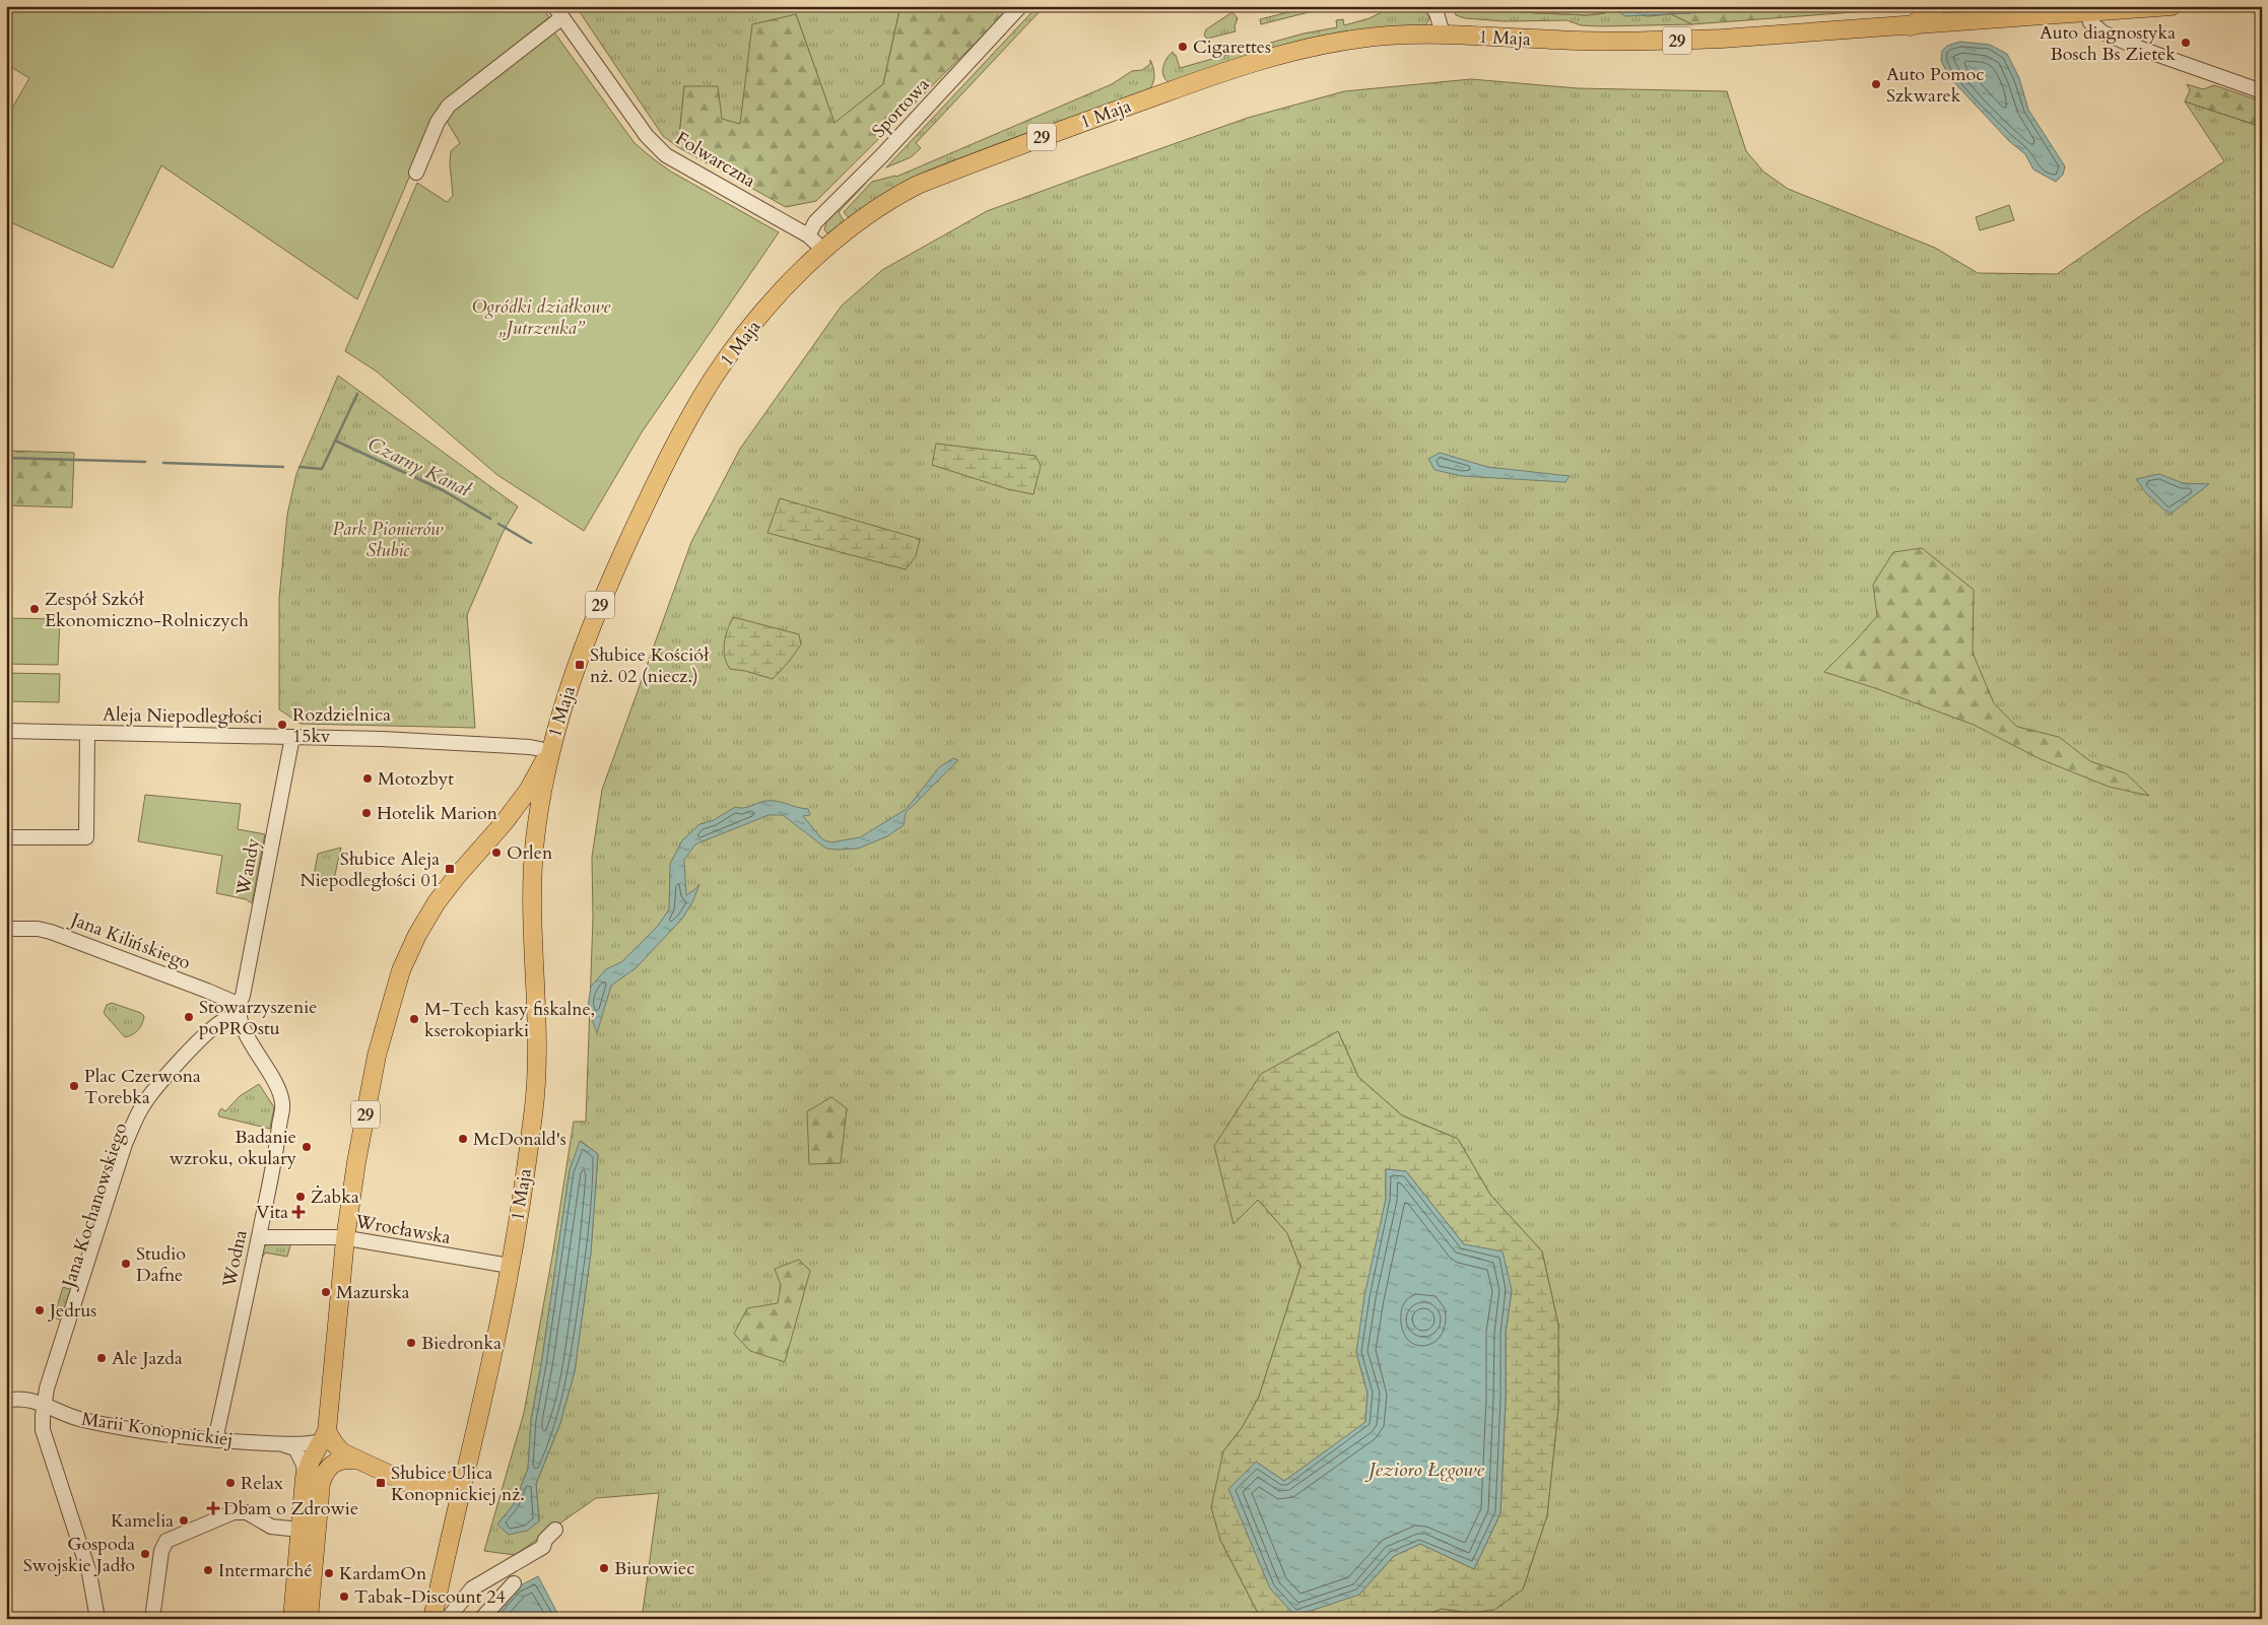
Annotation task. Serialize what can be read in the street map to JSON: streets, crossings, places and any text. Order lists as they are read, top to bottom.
{
  "streets": {
    "main road": ["1 Maja", "29"],
    "street": [
      "Sportowa",
      "Folwarczna",
      "Aleja Niepodległości",
      "Wandy",
      "Jana Kilińskiego",
      "Jana Kochanowskiego",
      "Wrocławska",
      "Wodna",
      "Marii Konopnickiej"
    ]
  },
  "crossings": [
    ["1 Maja", "29"],
    ["1 Maja", "Folwarczna"],
    ["1 Maja", "Aleja Niepodległości"],
    ["1 Maja", "Wrocławska"],
    ["29", "Aleja Niepodległości"],
    ["29", "Wrocławska"],
    ["29", "Marii Konopnickiej"],
    ["Sportowa", "Folwarczna"],
    ["Aleja Niepodległości", "Wandy"],
    ["Wandy", "Jana Kilińskiego"],
    ["Wandy", "Jana Kochanowskiego"],
    ["Wandy", "Wodna"],
    ["Jana Kilińskiego", "Jana Kochanowskiego"],
    ["Jana Kilińskiego", "Wodna"],
    ["Jana Kochanowskiego", "Wodna"],
    ["Jana Kochanowskiego", "Marii Konopnickiej"],
    ["Wrocławska", "Wodna"],
    ["Wodna", "Marii Konopnickiej"]
  ],
  "water": ["Czarny Kanał", "Jezioro Łęgowe"],
  "parks": ["Ogródki działkowe „Jutrzenka”", "Park Pionierów Słubic"],
  "places": {
    "other": [
      "Auto diagnostyka Bosch Bs Zietek",
      "Cigarettes",
      "Auto Pomoc Szkwarek",
      "Zespół Szkół Ekonomiczno-Rolniczych",
      "Rozdzielnica 15kv",
      "Motozbyt",
      "Hotelik Marion",
      "Orlen",
      "Stowarzyszenie poPROstu",
      "M-Tech kasy fiskalne, kserokopiarki",
      "Plac Czerwona Torebka",
      "McDonald's",
      "Badanie wzroku, okulary",
      "Żabka",
      "Studio Dafne",
      "Mazurska",
      "Jedrus",
      "Biedronka",
      "Ale Jazda",
      "Relax",
      "Kamelia",
      "Gospoda Swojskie Jadło",
      "Biurowiec",
      "Intermarché",
      "KardamOn",
      "Tabak-Discount 24"
    ],
    "transit": ["Słubice Kościół nż. 02 (niecz.)", "Słubice Aleja Niepodległości 01", "Słubice Ulica Konopnickiej nż."],
    "health": ["Vita", "Dbam o Zdrowie"]
  }
}
